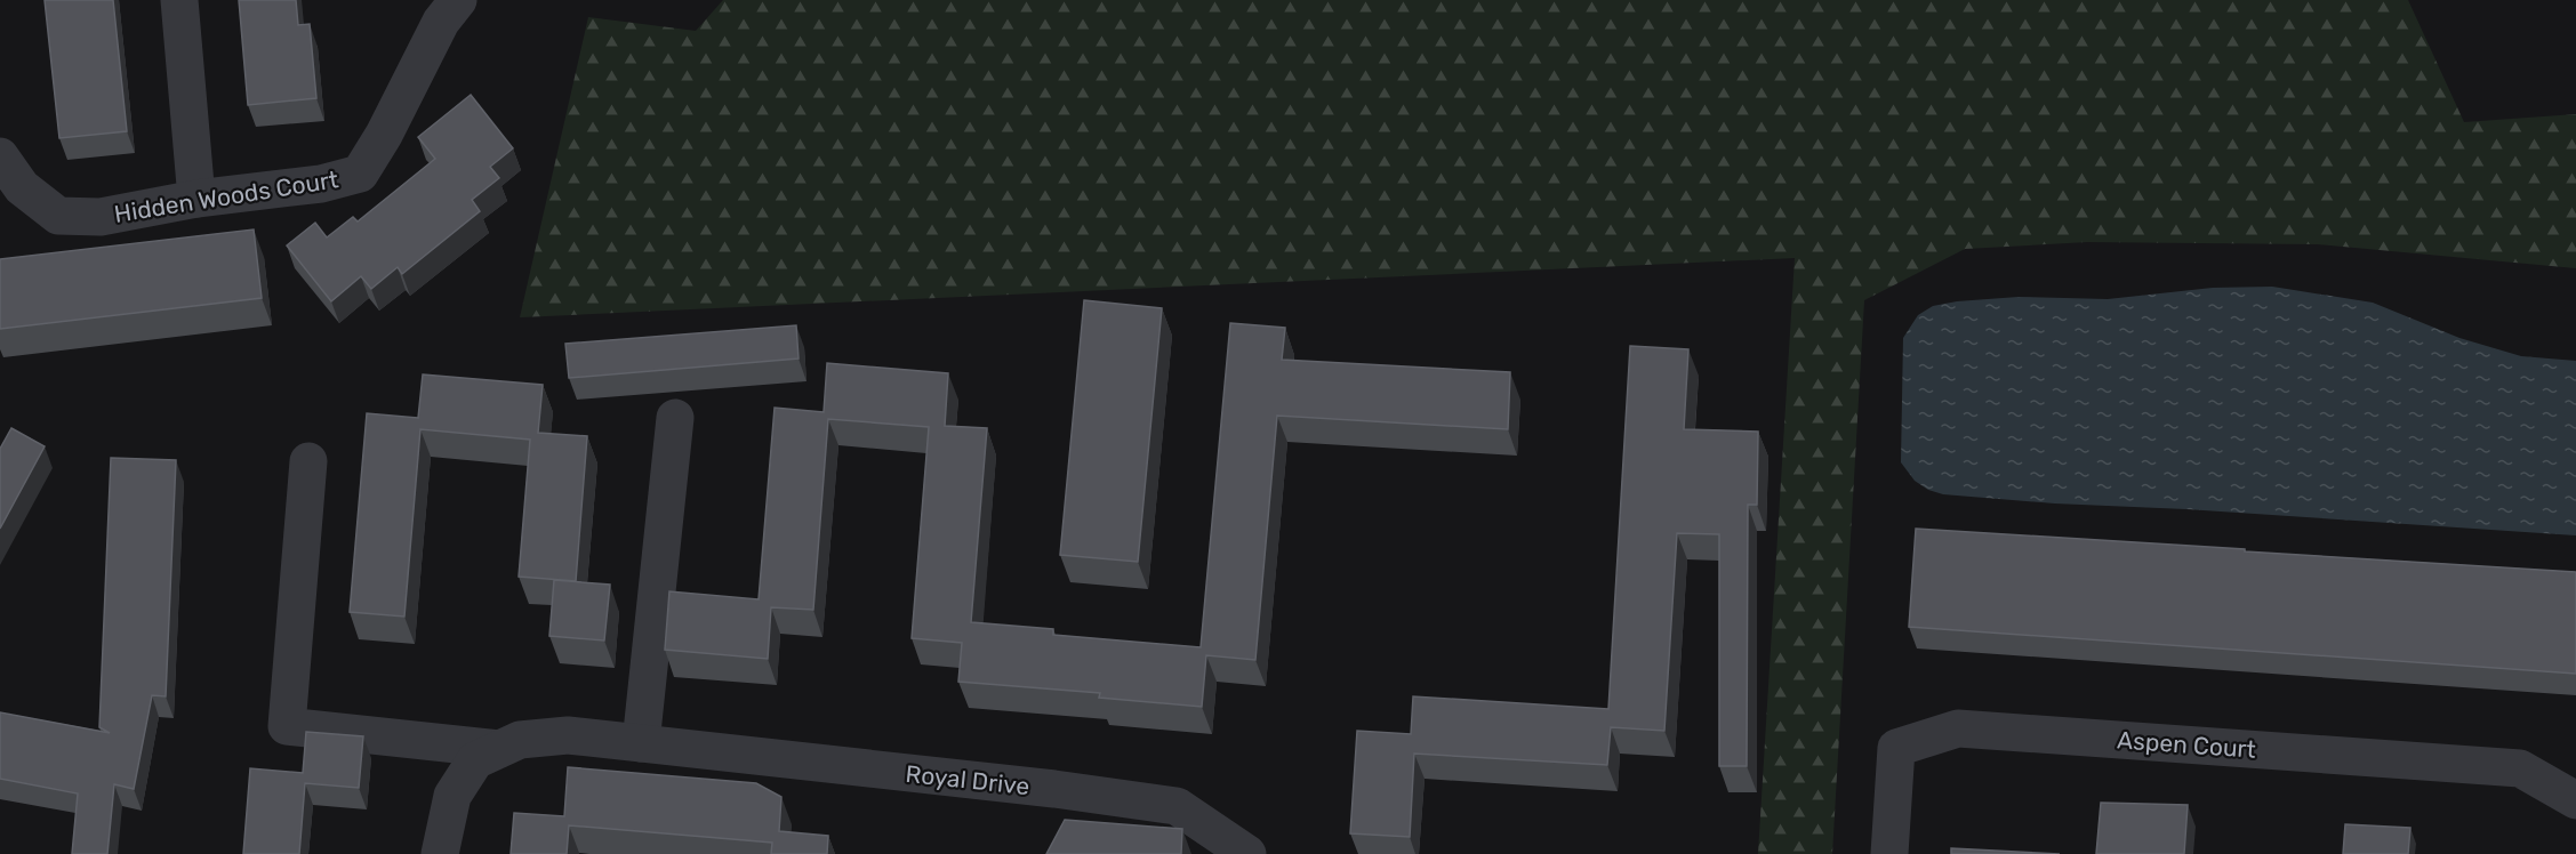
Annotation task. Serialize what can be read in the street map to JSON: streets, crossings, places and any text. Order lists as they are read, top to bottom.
{
  "streets": {
    "street": ["Hidden Woods Court", "Aspen Court", "Royal Drive"]
  }
}
